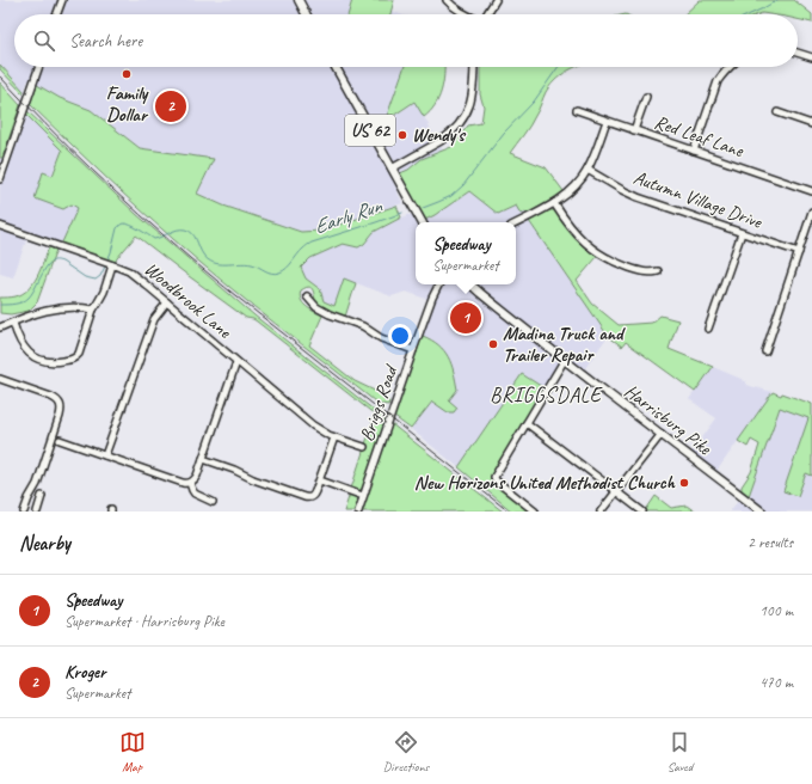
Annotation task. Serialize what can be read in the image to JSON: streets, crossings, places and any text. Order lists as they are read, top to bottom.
{
  "streets": {
    "main road": ["US 62", "Harrisburg Pike"],
    "street": [
      "Red Leaf Lane",
      "Autumn Village Drive",
      "Woodbrook Lane",
      "Briggs Road"
    ]
  },
  "districts": ["BRIGGSDALE"],
  "water": ["Early Run"],
  "places": [
    "Family Dollar",
    "Wendy's",
    "Madina Truck and Trailer Repair",
    "New Horizons United Methodist Church"
  ],
  "page": {
    "search": "Search here",
    "pins": ["2", "1"],
    "popup": ["Speedway", "Supermarket"],
    "heading": ["Nearby", "2 results"],
    "list": [
      {
        "mark": "1",
        "name": "Speedway",
        "note": "Supermarket · Harrisburg Pike",
        "value": "100 m"
      },
      {
        "mark": "2",
        "name": "Kroger",
        "note": "Supermarket",
        "value": "470 m"
      }
    ],
    "nav": ["Map", "Directions", "Saved"]
  }
}
